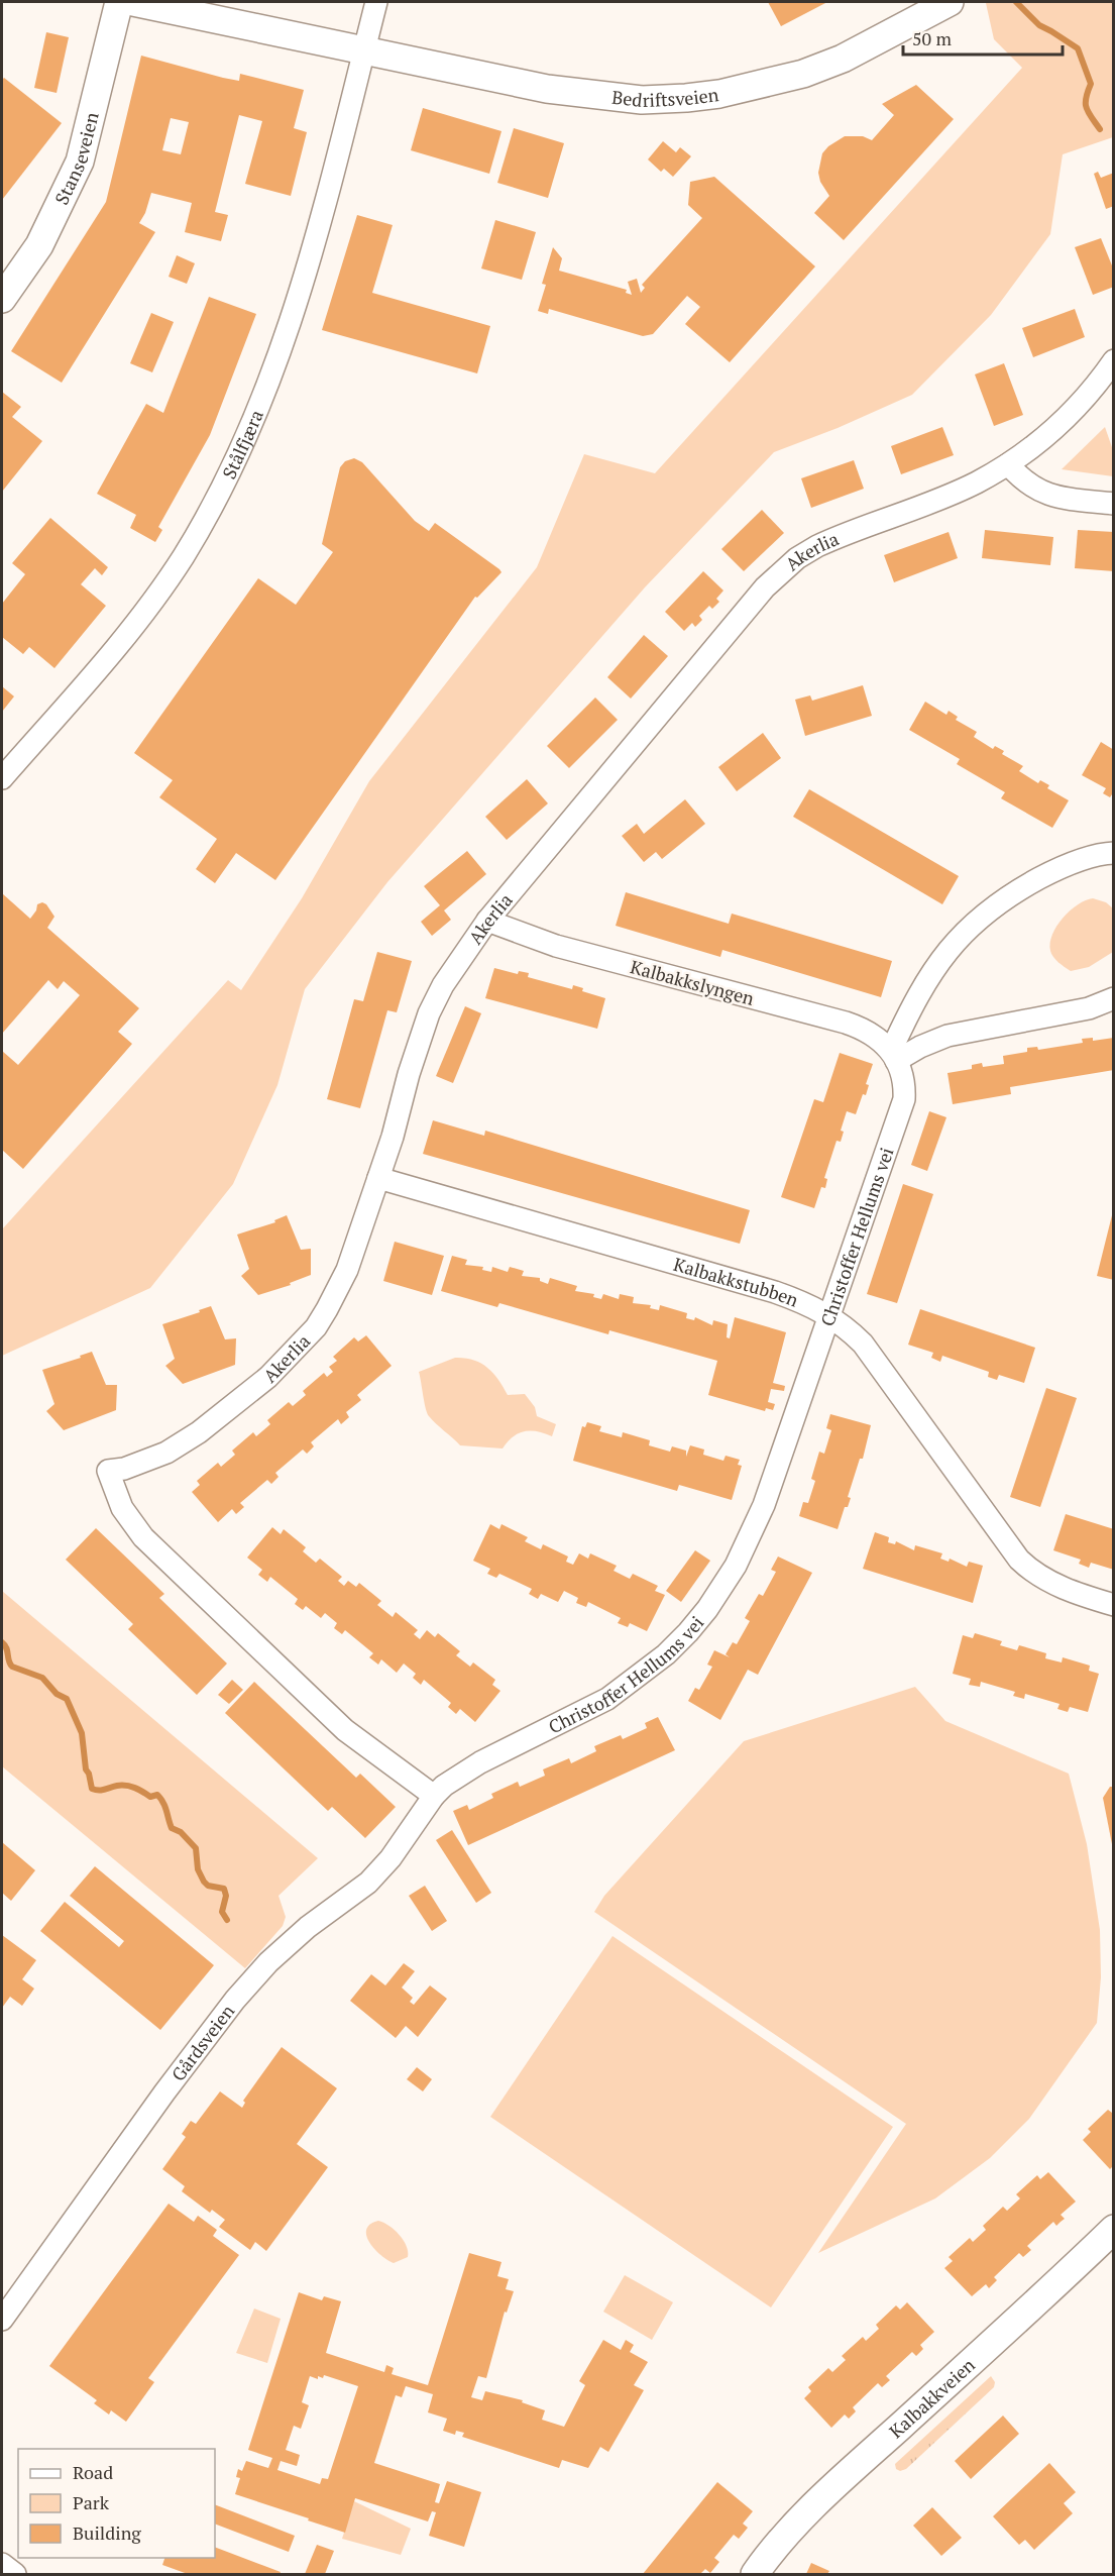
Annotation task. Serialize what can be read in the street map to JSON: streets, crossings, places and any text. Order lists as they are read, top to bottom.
{
  "streets": {
    "street": [
      "Bedriftsveien",
      "Stanseveien",
      "Stålfjæra",
      "Akerlia",
      "Kalbakkslyngen",
      "Christoffer Hellums vei",
      "Kalbakkstubben",
      "Gårdsveien",
      "Kalbakkveien"
    ]
  },
  "crossings": [
    ["Bedriftsveien", "Stålfjæra"],
    ["Akerlia", "Kalbakkslyngen"],
    ["Akerlia", "Christoffer Hellums vei"],
    ["Akerlia", "Kalbakkstubben"],
    ["Akerlia", "Gårdsveien"],
    ["Kalbakkslyngen", "Christoffer Hellums vei"],
    ["Christoffer Hellums vei", "Kalbakkstubben"],
    ["Christoffer Hellums vei", "Gårdsveien"]
  ],
  "legend": ["Road", "Park", "Building"],
  "scale_bar": "50 m"
}
